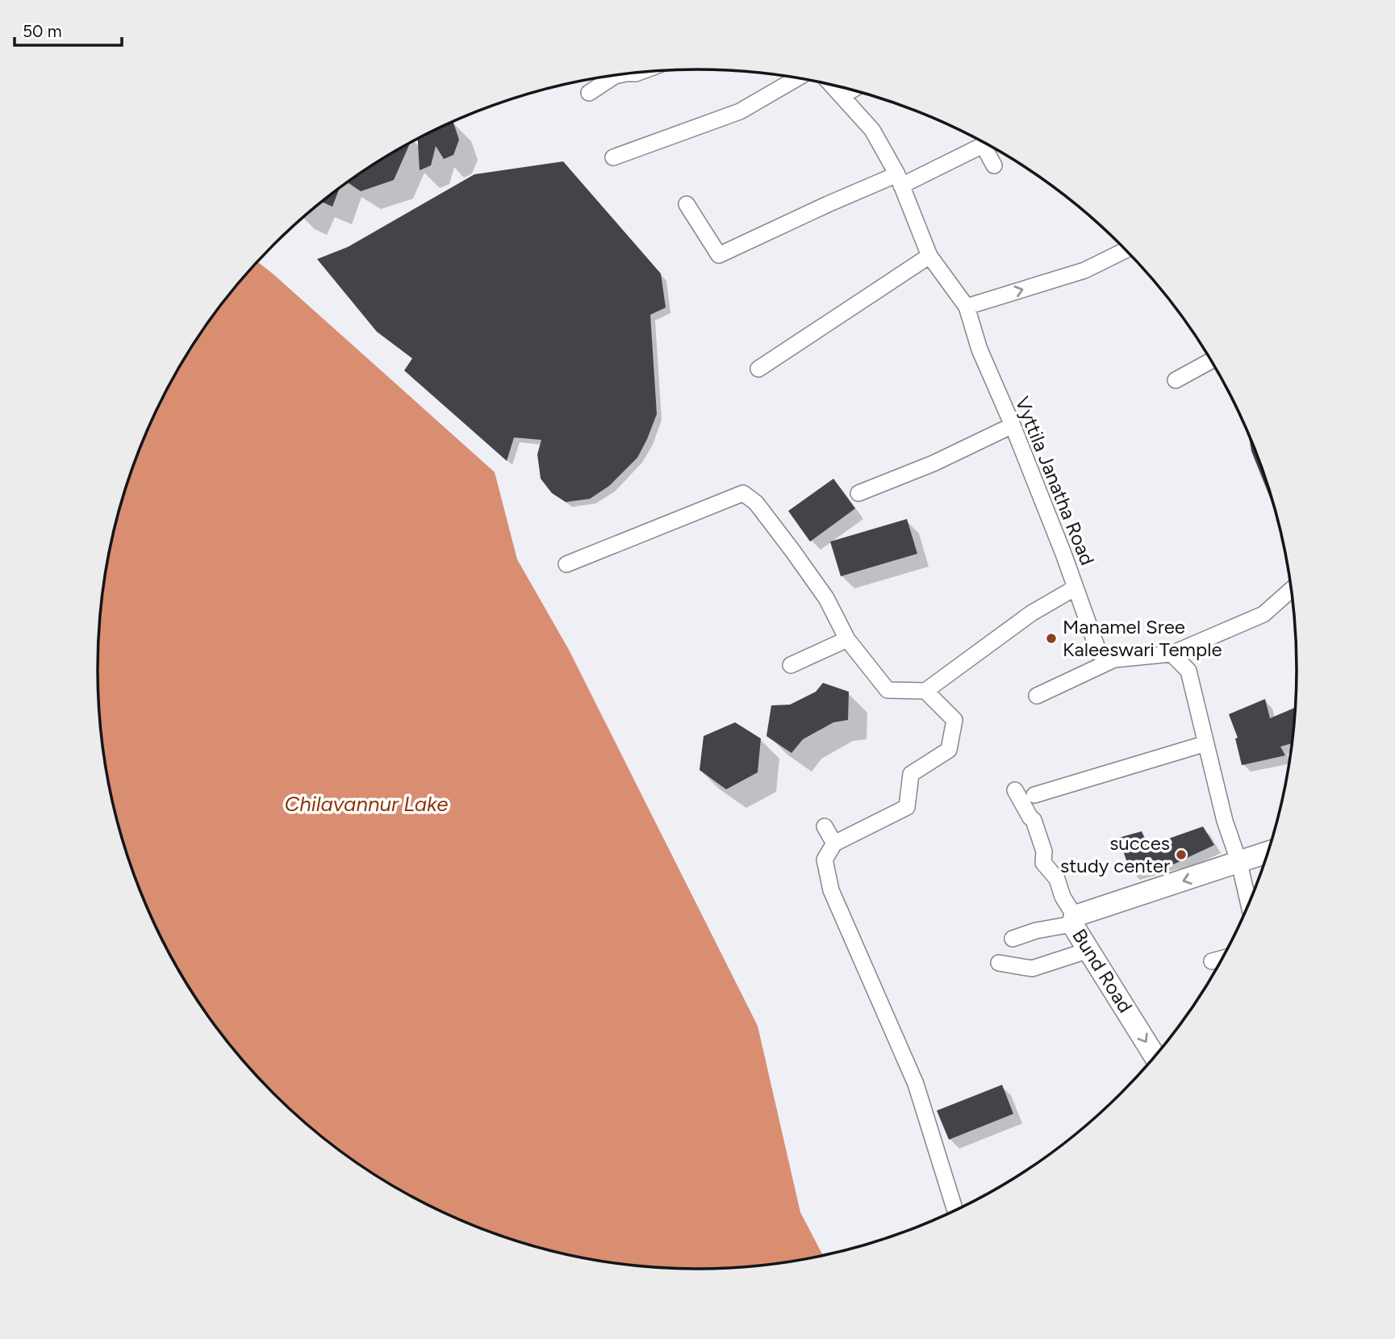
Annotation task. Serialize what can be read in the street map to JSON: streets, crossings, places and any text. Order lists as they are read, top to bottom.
{
  "streets": {
    "street": ["Vyttila Janatha Road", "Bund Road"]
  },
  "water": ["Chilavannur Lake"],
  "places": ["Manamel Sree Kaleeswari Temple", "succes study center"],
  "scale_bar": "50 m"
}
